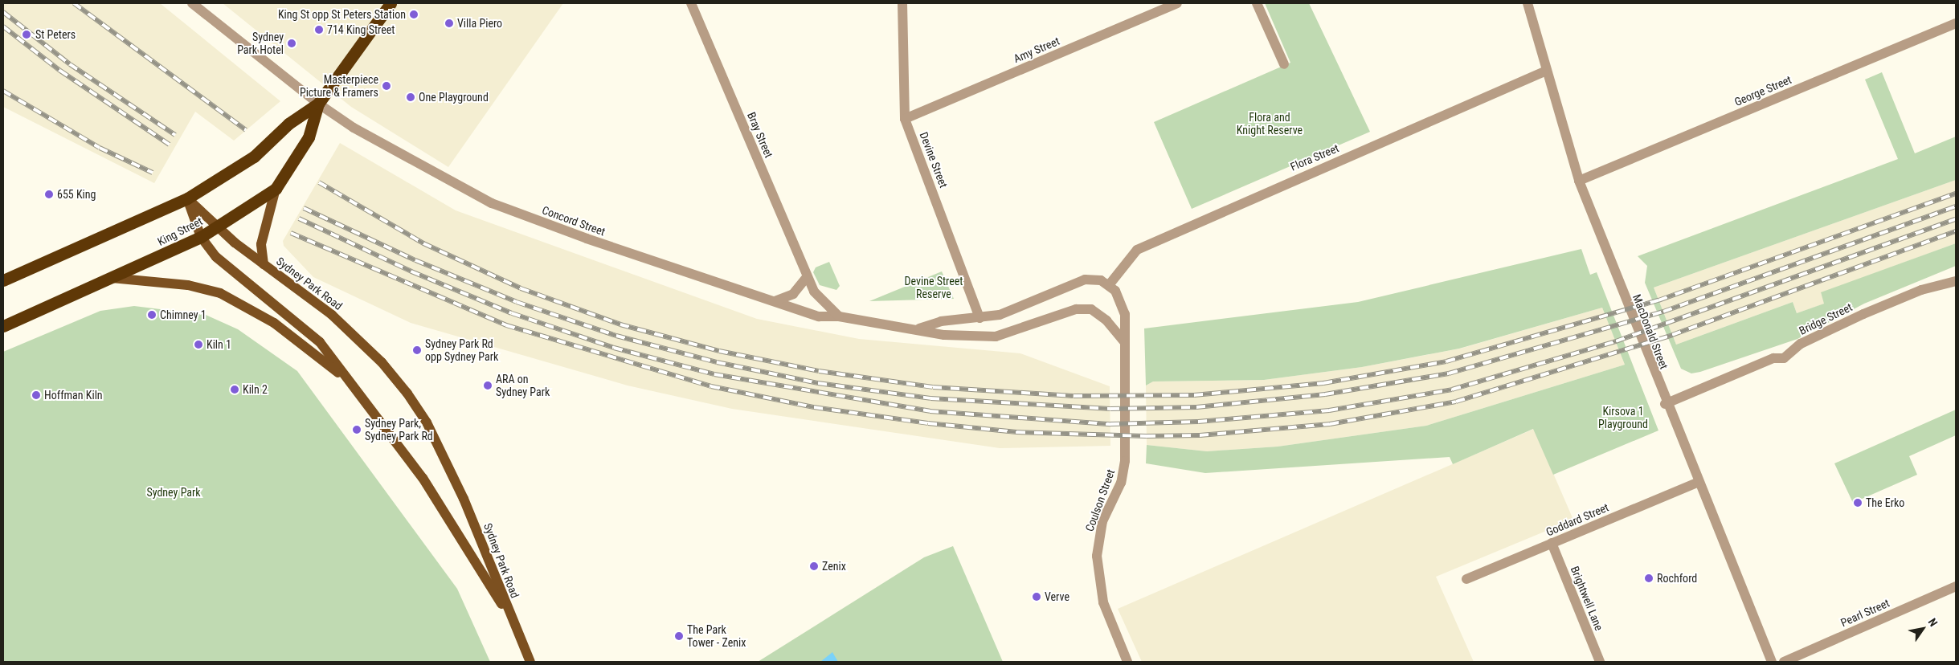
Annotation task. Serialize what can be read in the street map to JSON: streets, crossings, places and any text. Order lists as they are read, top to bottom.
{
  "streets": {
    "highway": ["King Street"],
    "main road": ["Sydney Park Road"],
    "street": [
      "Amy Street",
      "George Street",
      "Bray Street",
      "Flora Street",
      "Devine Street",
      "Concord Street",
      "Bridge Street",
      "MacDonald Street",
      "Coulson Street",
      "Goddard Street",
      "Brightwell Lane",
      "Pearl Street"
    ]
  },
  "crossings": [
    ["Amy Street", "Devine Street"],
    ["George Street", "MacDonald Street"],
    ["Bray Street", "Concord Street"],
    ["Flora Street", "MacDonald Street"],
    ["Flora Street", "Coulson Street"],
    ["Concord Street", "King Street"],
    ["King Street", "Sydney Park Road"],
    ["Bridge Street", "MacDonald Street"],
    ["MacDonald Street", "Goddard Street"],
    ["Goddard Street", "Brightwell Lane"]
  ],
  "parks": [
    "Flora and Knight Reserve",
    "Devine Street Reserve",
    "Kirsova 1 Playground",
    "Sydney Park"
  ],
  "places": [
    "King St opp St Peters Station",
    "Villa Piero",
    "714 King Street",
    "St Peters",
    "Sydney Park Hotel",
    "Masterpiece Picture & Framers",
    "One Playground",
    "655 King",
    "Chimney 1",
    "Kiln 1",
    "Sydney Park Rd opp Sydney Park",
    "ARA on Sydney Park",
    "Kiln 2",
    "Hoffman Kiln",
    "Sydney Park, Sydney Park Rd",
    "The Erko",
    "Zenix",
    "Rochford",
    "Verve",
    "The Park Tower - Zenix"
  ],
  "north": "top right"
}
